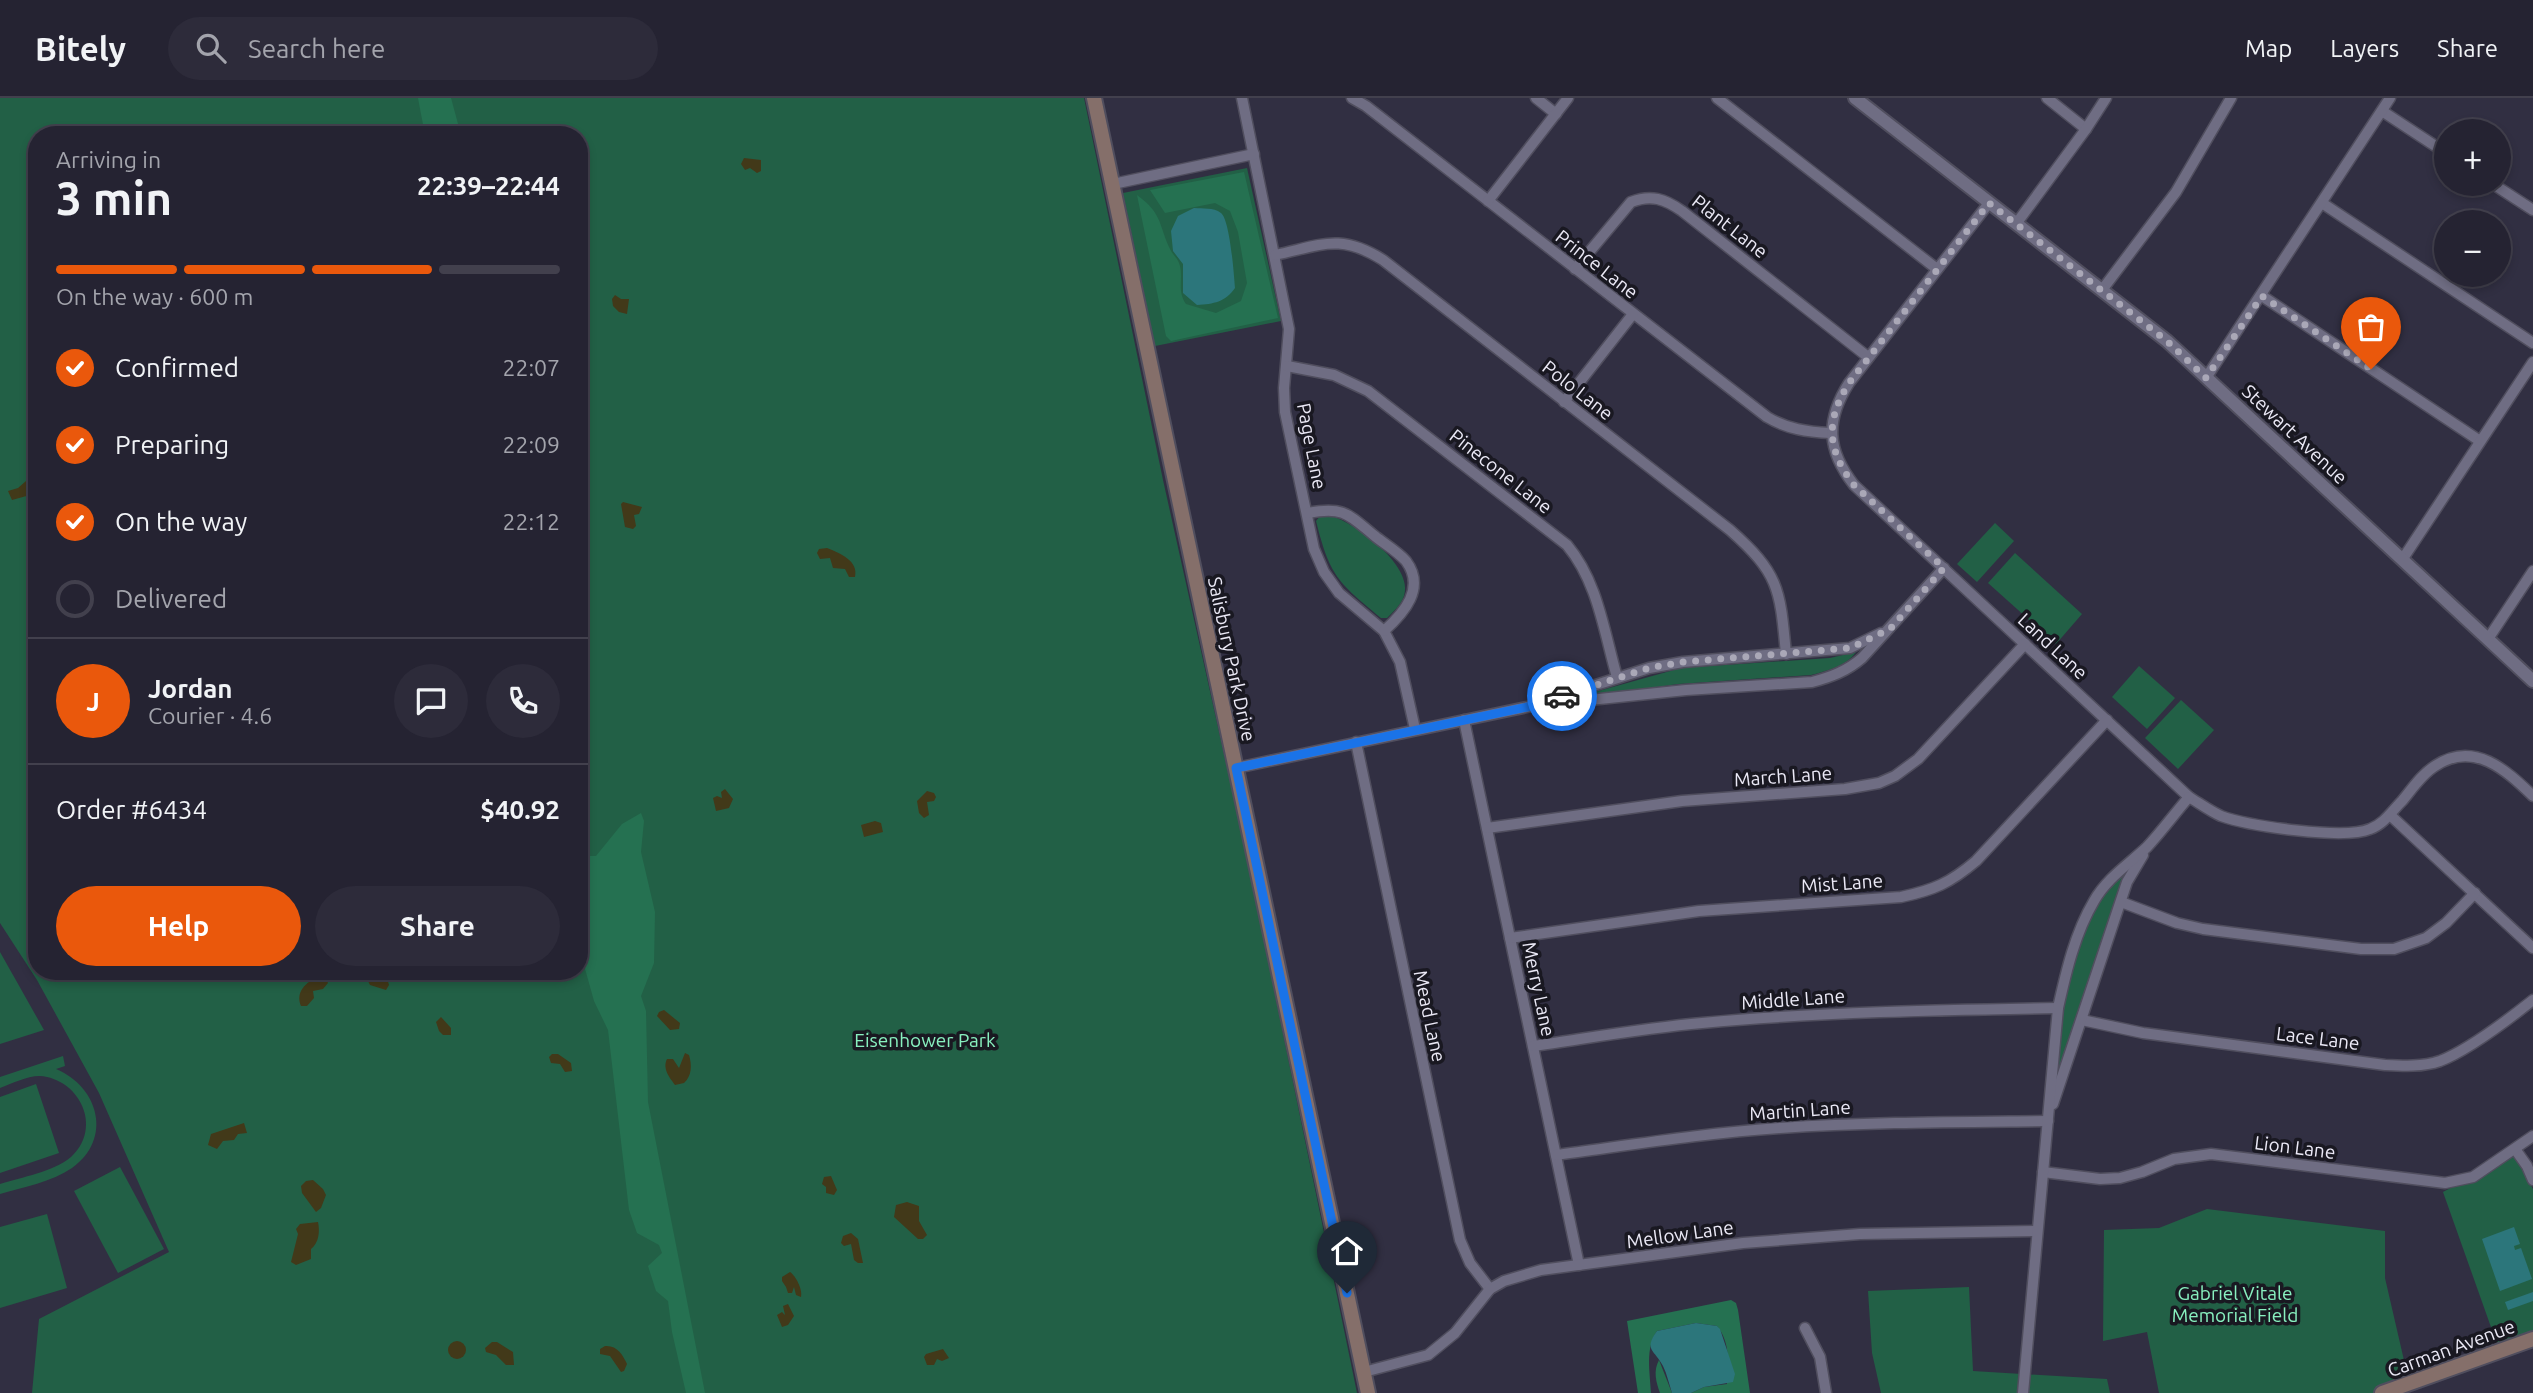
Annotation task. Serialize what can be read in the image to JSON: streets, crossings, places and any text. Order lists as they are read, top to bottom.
{
  "streets": {
    "main road": ["Salisbury Park Drive", "Carman Avenue"],
    "street": [
      "Plant Lane",
      "Prince Lane",
      "Polo Lane",
      "Stewart Avenue",
      "Page Lane",
      "Pinecone Lane",
      "Land Lane",
      "March Lane",
      "Mist Lane",
      "Merry Lane",
      "Middle Lane",
      "Mead Lane",
      "Lace Lane",
      "Martin Lane",
      "Lion Lane",
      "Mellow Lane"
    ]
  },
  "crossings": [
    ["Plant Lane", "Prince Lane"],
    ["Plant Lane", "Land Lane"],
    ["Prince Lane", "Land Lane"],
    ["Polo Lane", "Page Lane"],
    ["Stewart Avenue", "Land Lane"],
    ["Page Lane", "Pinecone Lane"],
    ["Land Lane", "March Lane"],
    ["Land Lane", "Mist Lane"],
    ["Salisbury Park Drive", "Mellow Lane"],
    ["March Lane", "Merry Lane"],
    ["Mist Lane", "Merry Lane"],
    ["Merry Lane", "Middle Lane"],
    ["Merry Lane", "Martin Lane"],
    ["Merry Lane", "Mellow Lane"],
    ["Mead Lane", "Mellow Lane"]
  ],
  "parks": ["Eisenhower Park", "Gabriel Vitale Memorial Field"],
  "page": {
    "header": "Bitely",
    "search": "Search here",
    "nav": ["Map", "Layers", "Share"],
    "map_buttons": ["+", "−"],
    "heading": ["3 min", "Arriving in", "22:39–22:44"],
    "panel": [
      "Jordan",
      "Courier · 4.6",
      "Order #6434",
      "$40.92"
    ],
    "bar": "On the way · 600 m",
    "list": [
      ["Confirmed", "22:07"],
      ["Preparing", "22:09"],
      ["On the way", "22:12"],
      "Delivered"
    ],
    "round": "J",
    "buttons": ["Help", "Share"]
  }
}
